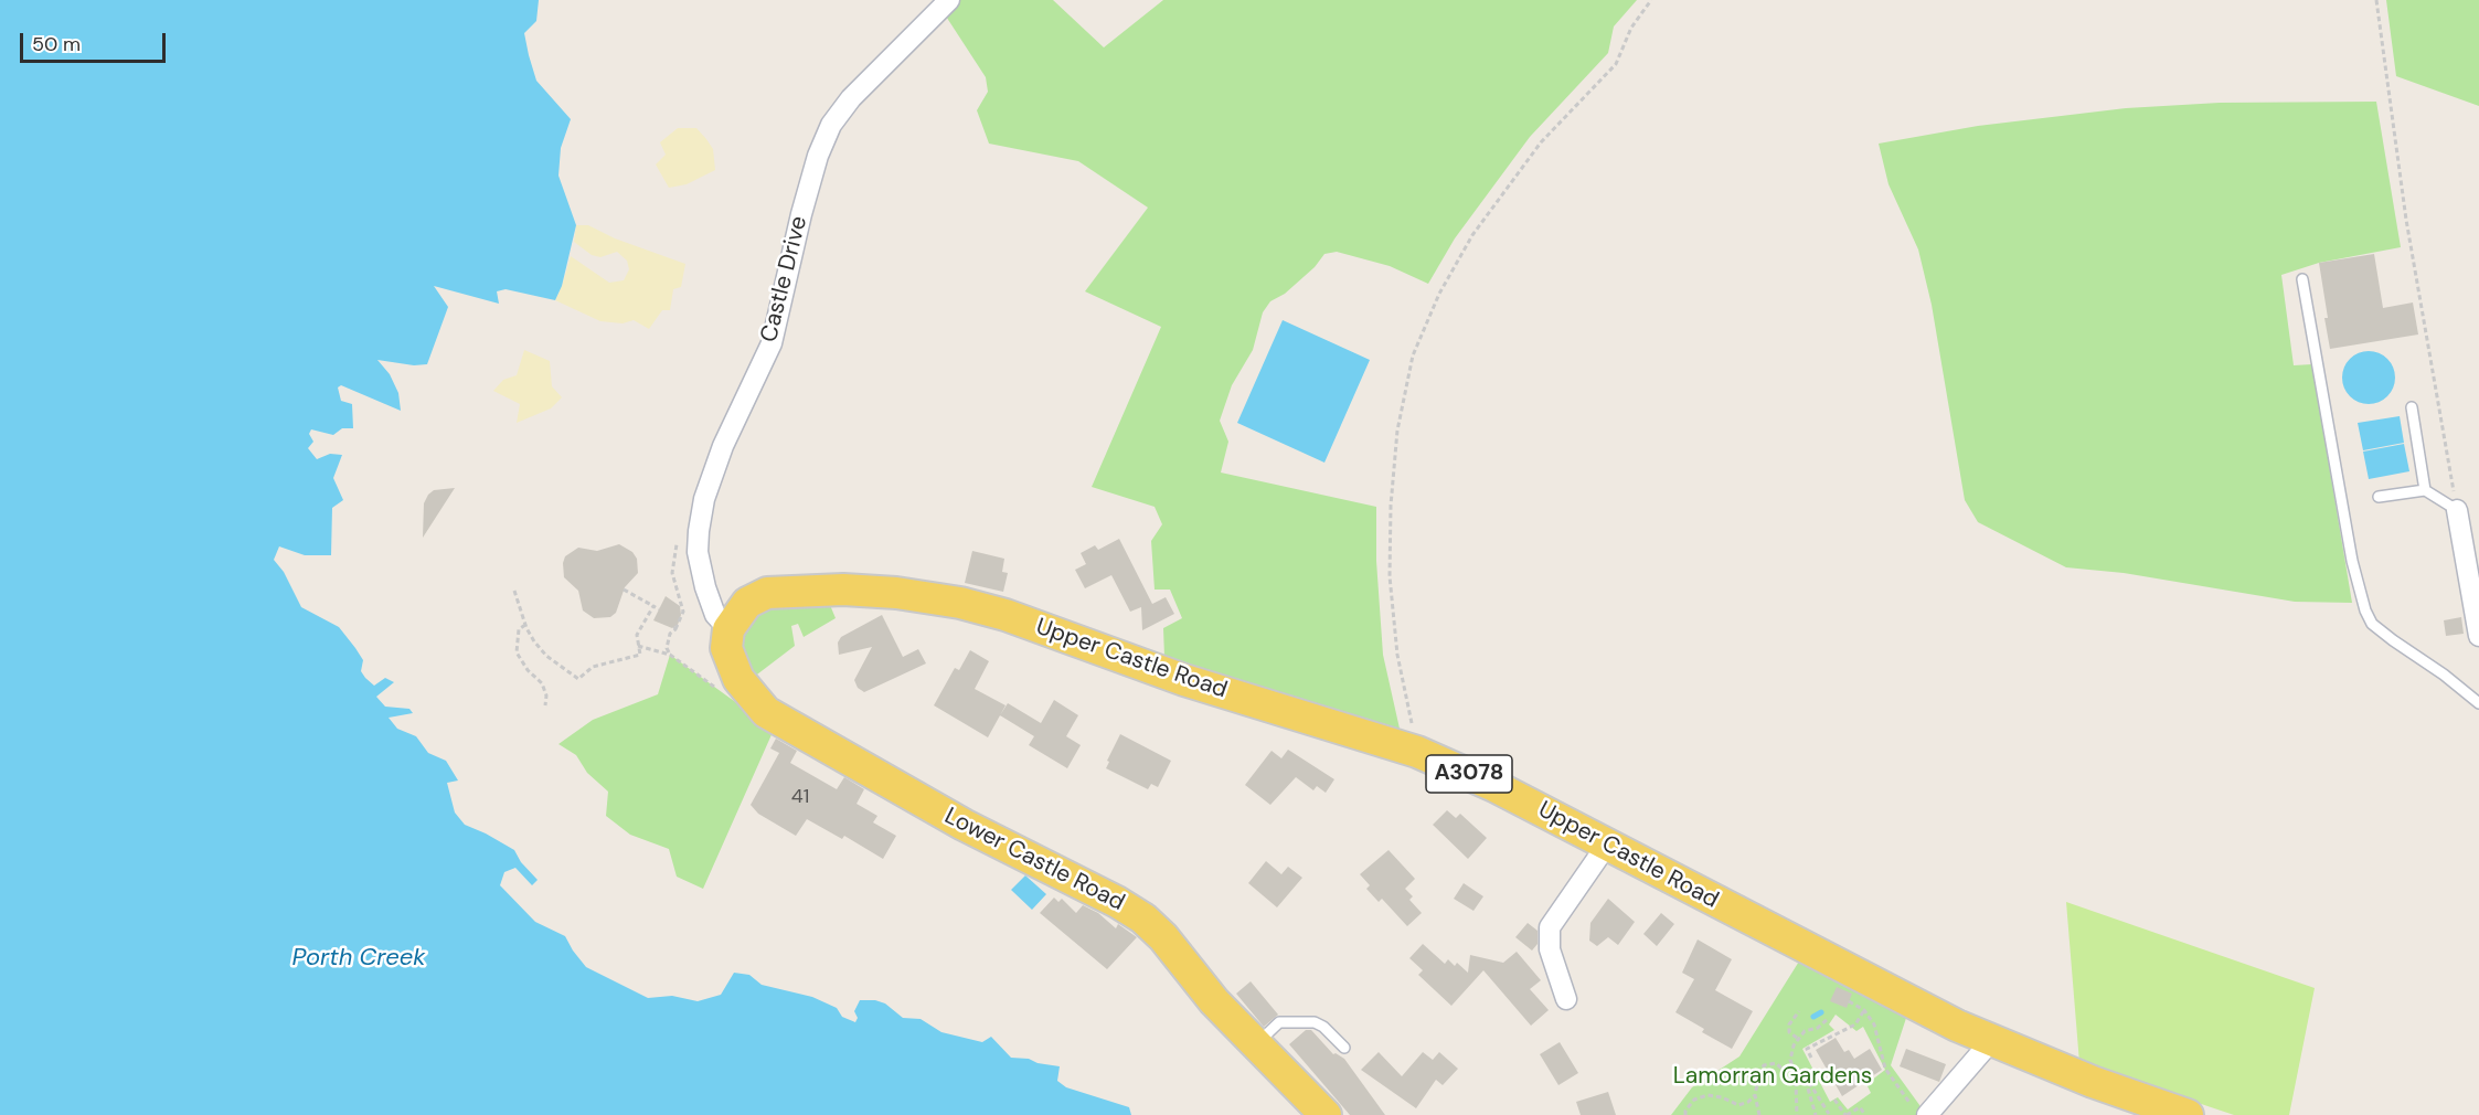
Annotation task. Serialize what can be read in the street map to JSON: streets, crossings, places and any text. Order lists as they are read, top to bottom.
{
  "streets": {
    "main road": ["Upper Castle Road", "A3078", "Lower Castle Road"],
    "street": ["Castle Drive"]
  },
  "crossings": [
    ["Castle Drive", "Upper Castle Road"],
    ["Castle Drive", "Lower Castle Road"],
    ["Upper Castle Road", "Lower Castle Road"]
  ],
  "water": ["Porth Creek"],
  "parks": ["Lamorran Gardens"],
  "house_numbers": ["41"],
  "scale_bar": "50 m"
}
